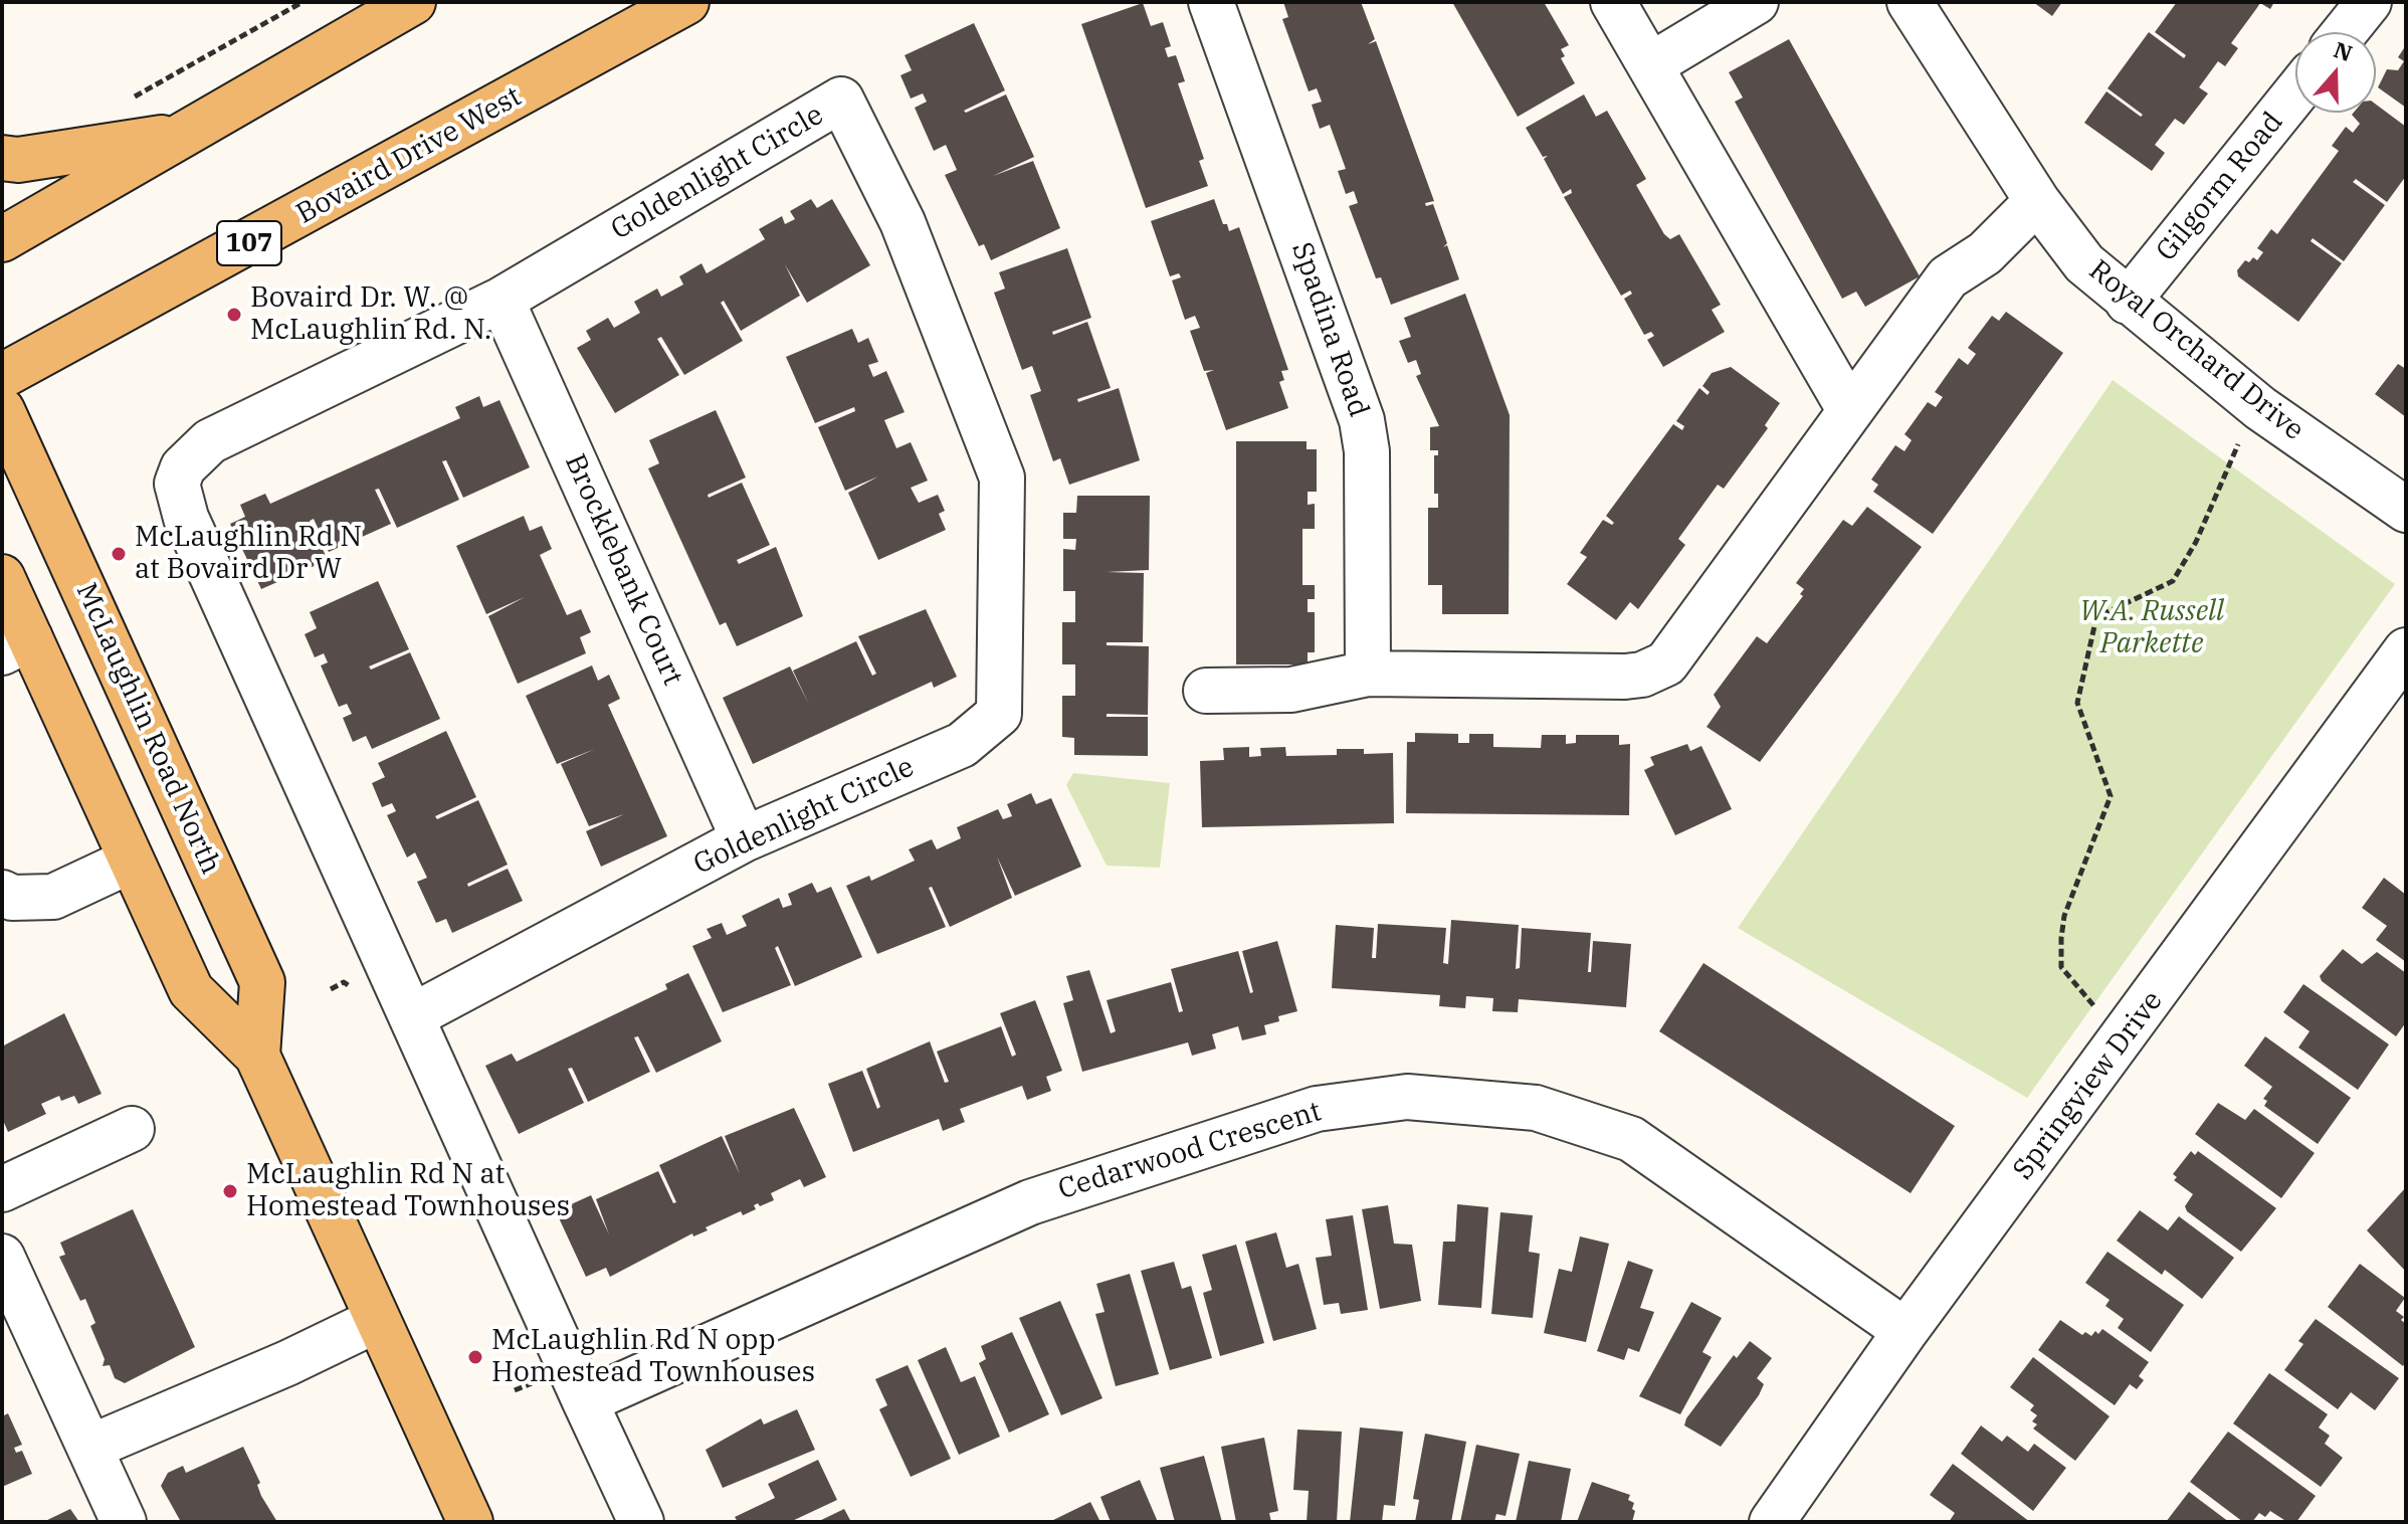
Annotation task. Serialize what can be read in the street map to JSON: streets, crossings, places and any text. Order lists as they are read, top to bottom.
{
  "streets": {
    "main road": ["Bovaird Drive West", "107", "McLaughlin Road North"],
    "street": [
      "Goldenlight Circle",
      "Gilgorm Road",
      "Spadina Road",
      "Royal Orchard Drive",
      "Brocklebank Court",
      "Springview Drive",
      "Cedarwood Crescent"
    ]
  },
  "crossings": [
    ["Goldenlight Circle", "Brocklebank Court"],
    ["Goldenlight Circle", "Cedarwood Crescent"],
    ["Gilgorm Road", "Royal Orchard Drive"],
    ["Springview Drive", "Cedarwood Crescent"]
  ],
  "parks": ["W.A. Russell Parkette"],
  "places": [
    "Bovaird Dr. W. @ McLaughlin Rd. N.",
    "McLaughlin Rd N at Bovaird Dr W",
    "McLaughlin Rd N at Homestead Townhouses",
    "McLaughlin Rd N opp Homestead Townhouses"
  ],
  "north": "top"
}
